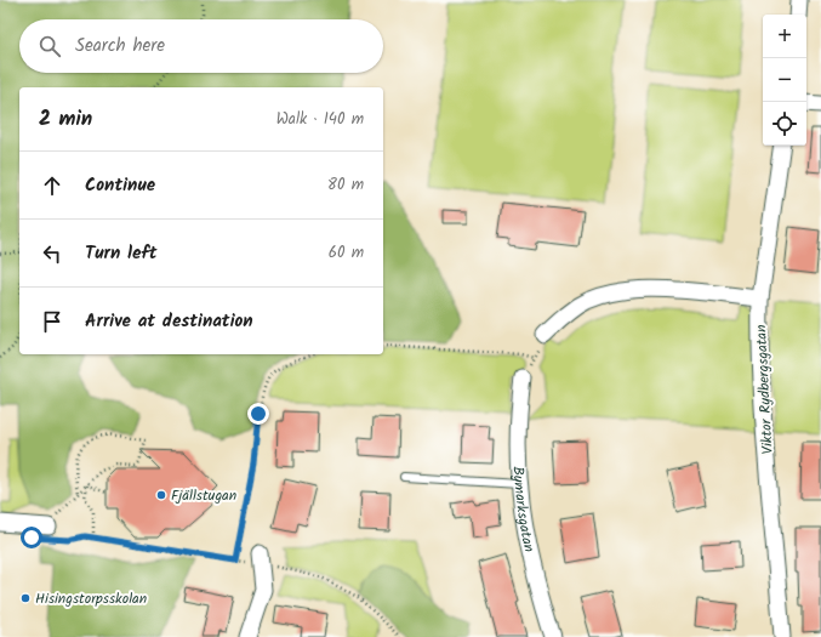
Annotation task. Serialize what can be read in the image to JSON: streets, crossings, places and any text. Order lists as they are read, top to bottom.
{
  "streets": {
    "street": ["Viktor Rydbergsgatan", "Bymarksgatan"]
  },
  "places": ["Fjällstugan", "Hisingstorpsskolan"],
  "page": {
    "map_buttons": ["+", "−"],
    "search": "Search here",
    "heading": ["2 min", "Walk · 140 m"],
    "list": [
      ["Continue", "80 m"],
      ["Turn left", "60 m"],
      "Arrive at destination"
    ]
  }
}
